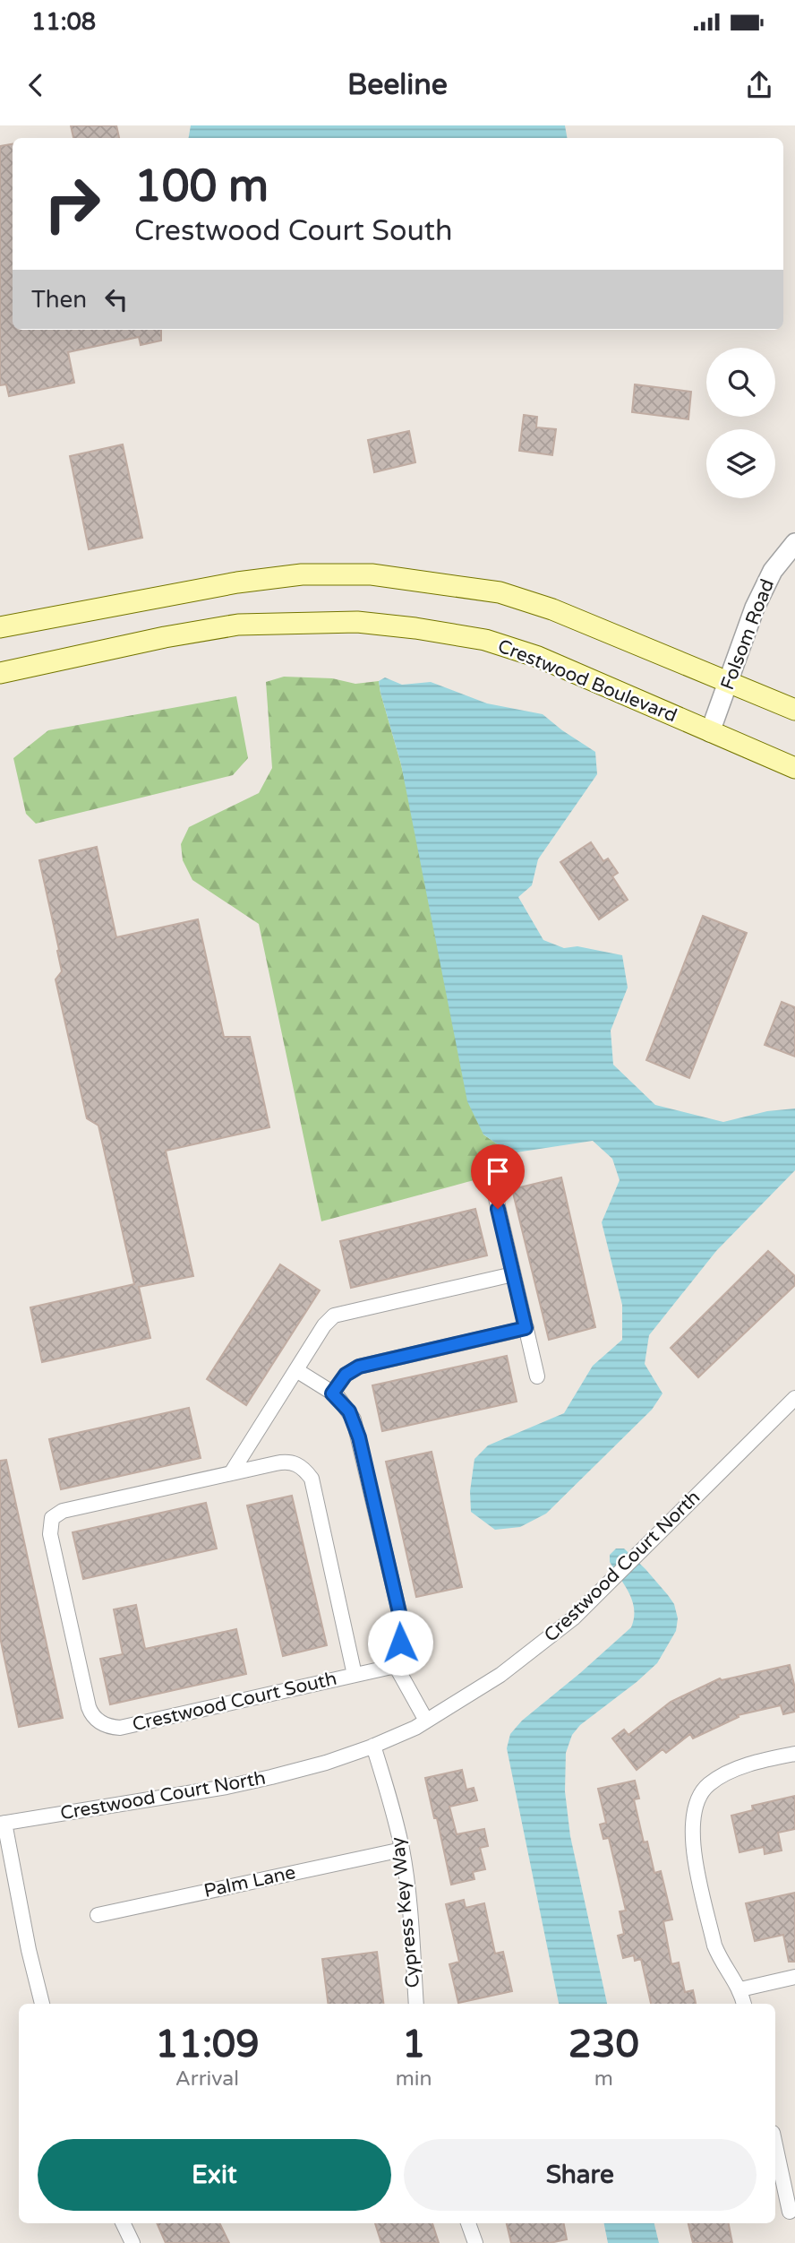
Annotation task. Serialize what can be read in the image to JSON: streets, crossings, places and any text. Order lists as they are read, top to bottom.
{
  "streets": {
    "main road": ["Crestwood Boulevard"],
    "street": [
      "Folsom Road",
      "Crestwood Court North",
      "Crestwood Court South",
      "Palm Lane",
      "Cypress Key Way"
    ]
  },
  "crossings": [
    ["Folsom Road", "Crestwood Boulevard"],
    ["Crestwood Court North", "Cypress Key Way"],
    ["Palm Lane", "Cypress Key Way"]
  ],
  "page": {
    "status": "11:08",
    "header": "Beeline",
    "turn": ["100 m", "Crestwood Court South"],
    "then": "Then",
    "eta": [
      "11:09",
      "Arrival",
      "1",
      "min",
      "230",
      "m"
    ],
    "buttons": ["Exit", "Share"]
  }
}
